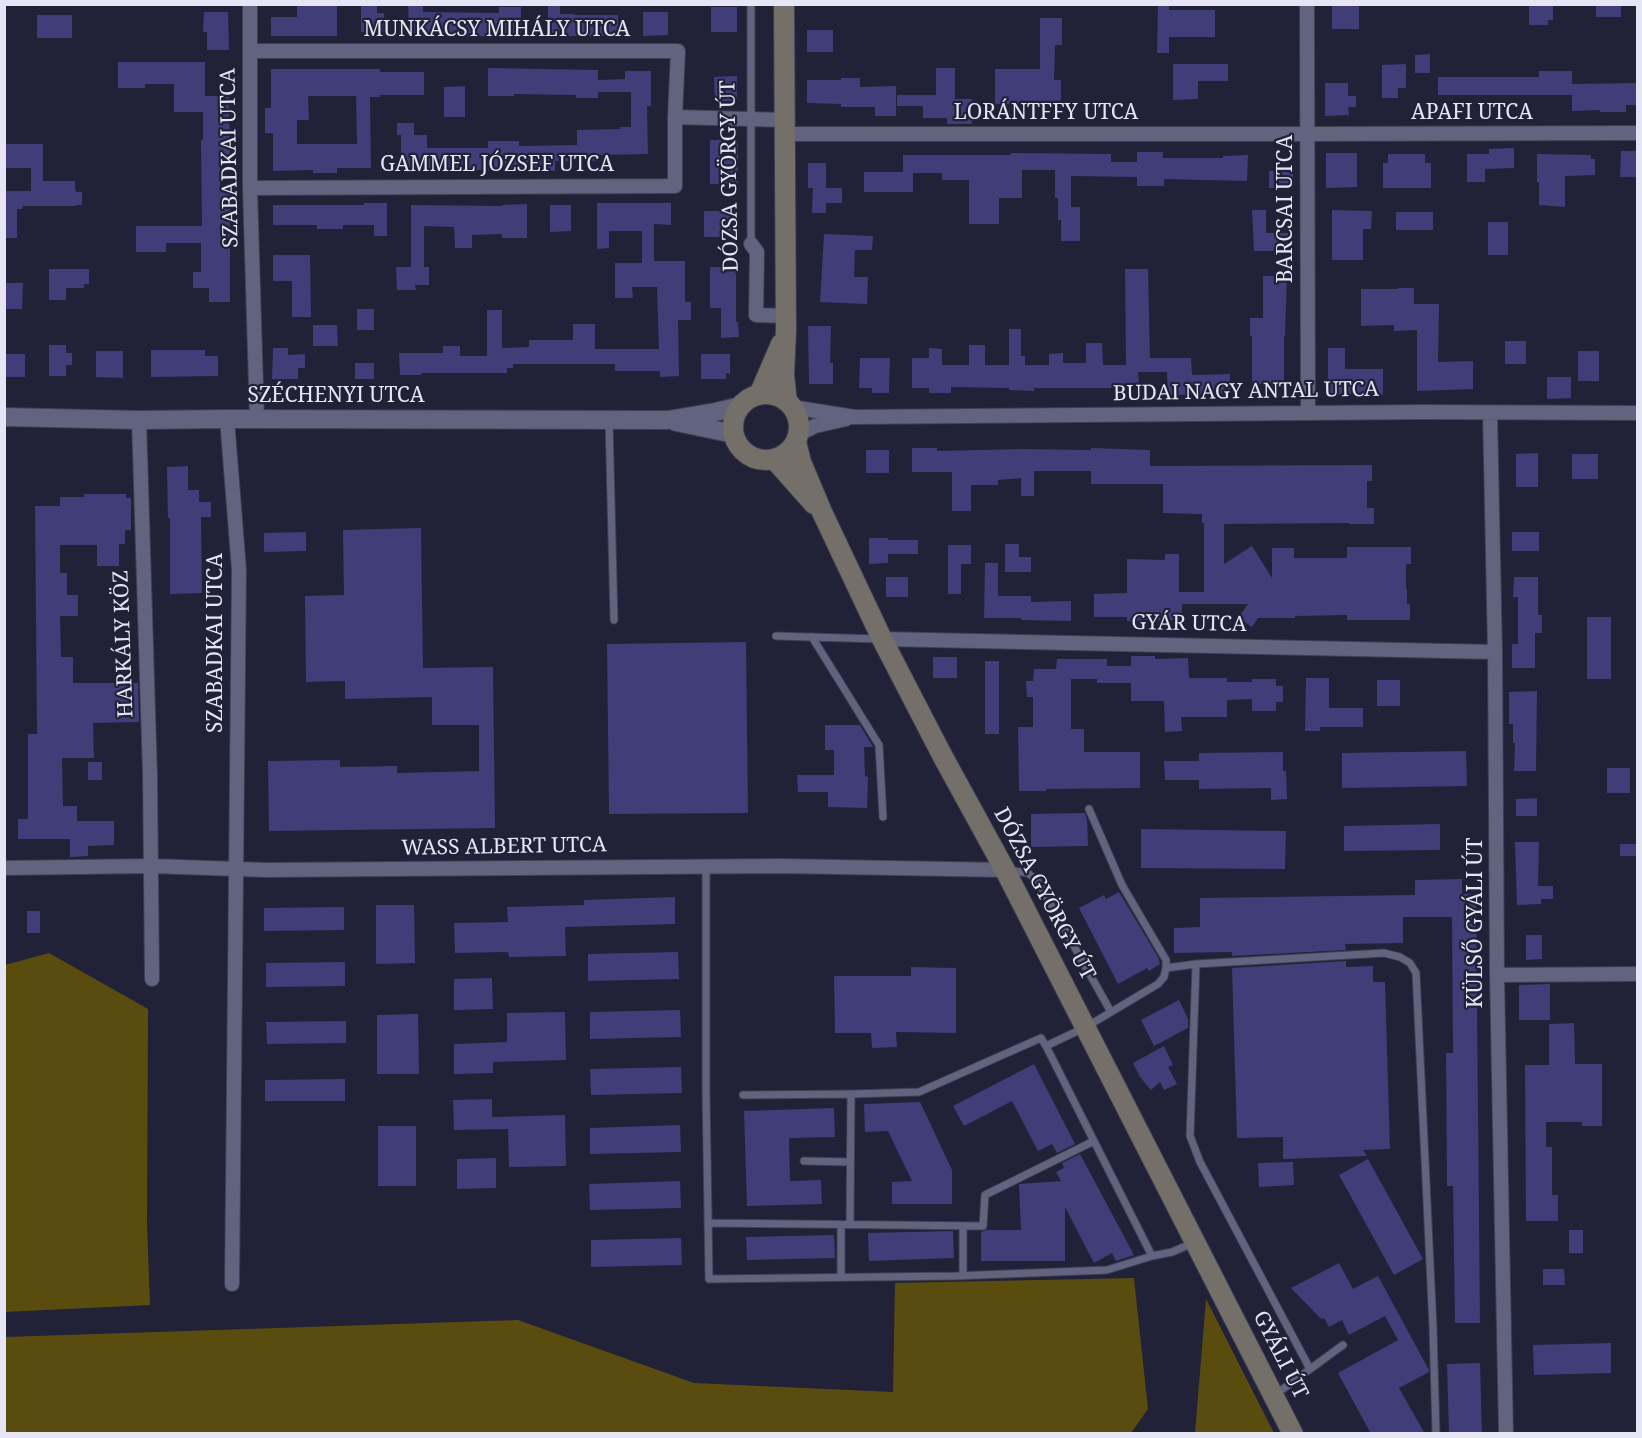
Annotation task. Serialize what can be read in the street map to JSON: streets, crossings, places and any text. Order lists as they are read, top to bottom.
{
  "streets": {
    "main road": ["DÓZSA GYÖRGY ÚT", "GYÁLI ÚT"],
    "street": [
      "MUNKÁCSY MIHÁLY UTCA",
      "LORÁNTFFY UTCA",
      "APAFI UTCA",
      "SZABADKAI UTCA",
      "GAMMEL JÓZSEF UTCA",
      "BARCSAI UTCA",
      "BUDAI NAGY ANTAL UTCA",
      "SZÉCHENYI UTCA",
      "GYÁR UTCA",
      "HARKÁLY KÖZ",
      "WASS ALBERT UTCA",
      "KÜLSŐ GYÁLI ÚT"
    ]
  },
  "crossings": [
    ["MUNKÁCSY MIHÁLY UTCA", "LORÁNTFFY UTCA"],
    ["MUNKÁCSY MIHÁLY UTCA", "SZABADKAI UTCA"],
    ["MUNKÁCSY MIHÁLY UTCA", "GAMMEL JÓZSEF UTCA"],
    ["LORÁNTFFY UTCA", "APAFI UTCA"],
    ["LORÁNTFFY UTCA", "GAMMEL JÓZSEF UTCA"],
    ["LORÁNTFFY UTCA", "DÓZSA GYÖRGY ÚT"],
    ["LORÁNTFFY UTCA", "BARCSAI UTCA"],
    ["APAFI UTCA", "BARCSAI UTCA"],
    ["SZABADKAI UTCA", "GAMMEL JÓZSEF UTCA"],
    ["SZABADKAI UTCA", "SZÉCHENYI UTCA"],
    ["SZABADKAI UTCA", "WASS ALBERT UTCA"],
    ["DÓZSA GYÖRGY ÚT", "BUDAI NAGY ANTAL UTCA"],
    ["DÓZSA GYÖRGY ÚT", "SZÉCHENYI UTCA"],
    ["DÓZSA GYÖRGY ÚT", "GYÁR UTCA"],
    ["DÓZSA GYÖRGY ÚT", "WASS ALBERT UTCA"],
    ["DÓZSA GYÖRGY ÚT", "GYÁLI ÚT"],
    ["BARCSAI UTCA", "BUDAI NAGY ANTAL UTCA"],
    ["BUDAI NAGY ANTAL UTCA", "SZÉCHENYI UTCA"],
    ["BUDAI NAGY ANTAL UTCA", "KÜLSŐ GYÁLI ÚT"],
    ["SZÉCHENYI UTCA", "HARKÁLY KÖZ"],
    ["GYÁR UTCA", "KÜLSŐ GYÁLI ÚT"],
    ["HARKÁLY KÖZ", "WASS ALBERT UTCA"]
  ]
}
